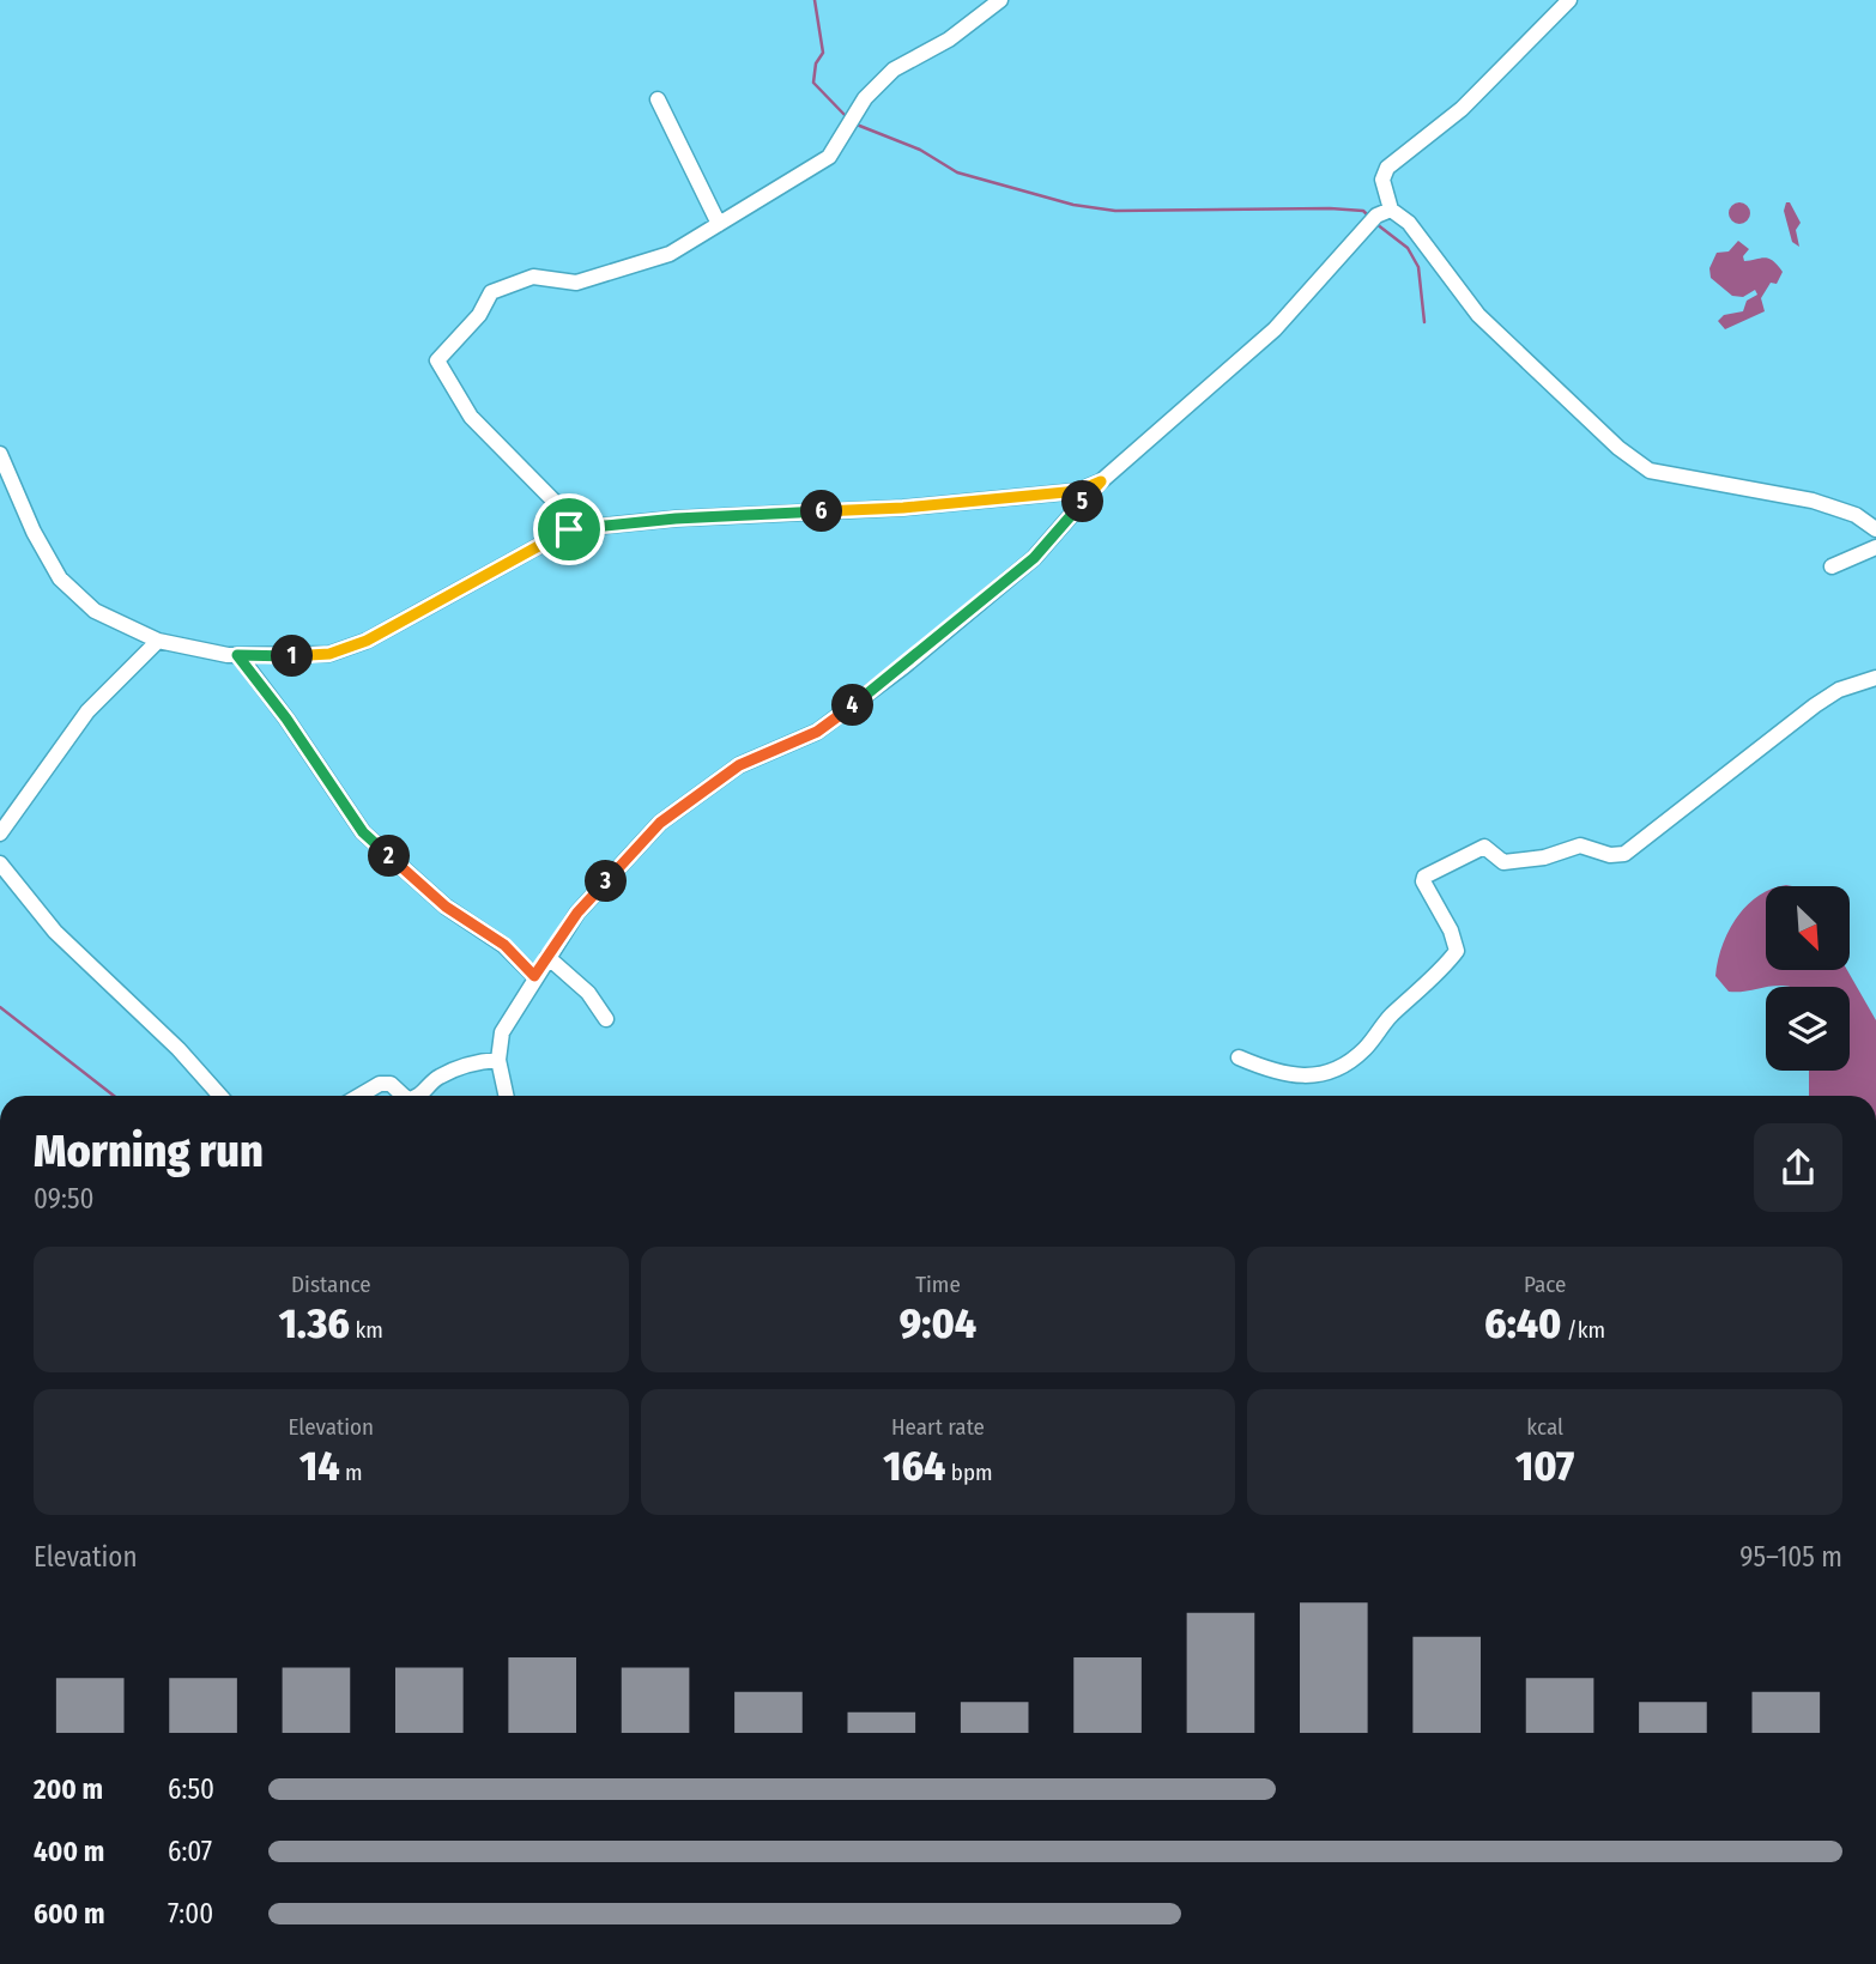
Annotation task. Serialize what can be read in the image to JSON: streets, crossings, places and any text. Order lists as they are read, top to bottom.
{
  "north": "bottom right",
  "page": {
    "pins": [
      "5",
      "6",
      "1",
      "4",
      "2",
      "3"
    ],
    "heading": ["Morning run", "09:50"],
    "stats": [
      ["Distance", "1.36 km"],
      ["Time", "9:04"],
      ["Pace", "6:40 /km"],
      ["Elevation", "14 m"],
      ["Heart rate", "164 bpm"],
      ["kcal", "107"]
    ],
    "chart": ["Elevation", "95–105 m"],
    "list": [
      {
        "name": "200 m",
        "note": "6:50"
      },
      {
        "name": "400 m",
        "note": "6:07"
      },
      {
        "name": "600 m",
        "note": "7:00"
      }
    ]
  }
}
